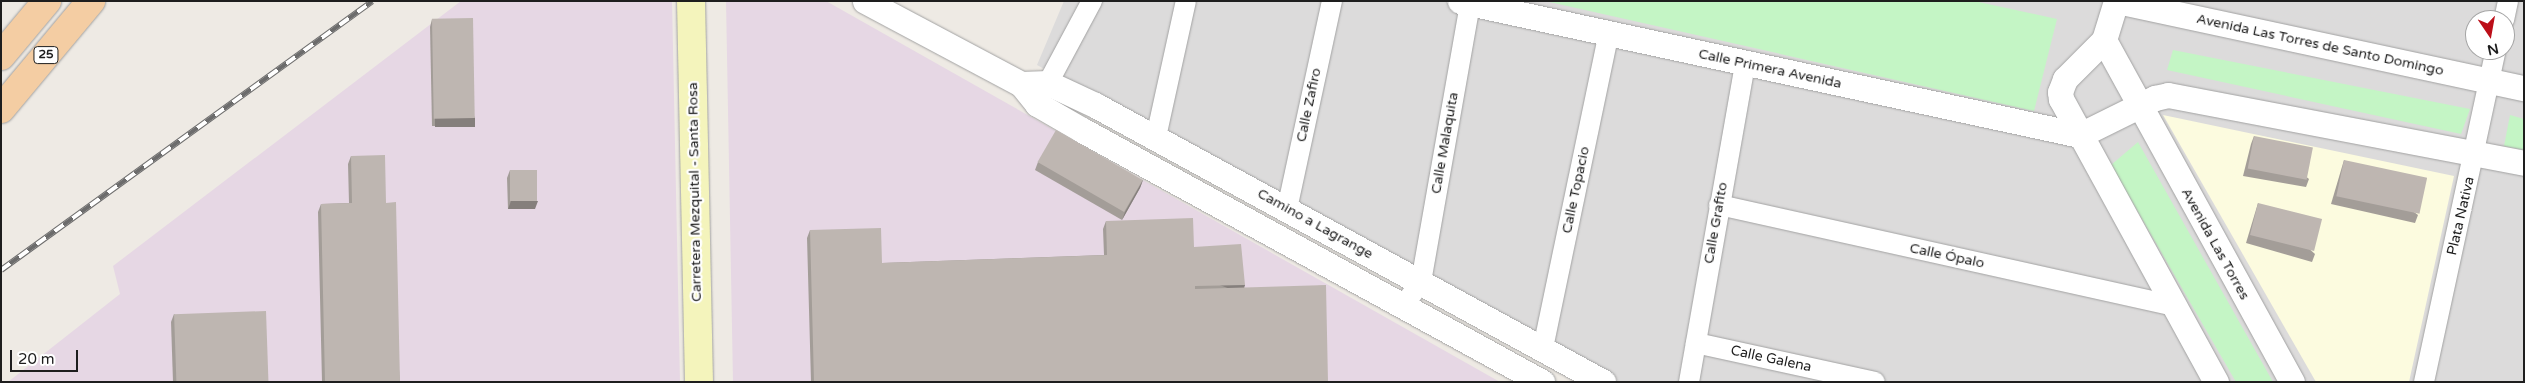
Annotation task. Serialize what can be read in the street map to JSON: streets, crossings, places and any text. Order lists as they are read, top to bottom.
{
  "streets": {
    "main road": ["25", "Carretera Mezquital - Santa Rosa"],
    "street": [
      "Avenida Las Torres de Santo Domingo",
      "Calle Primera Avenida",
      "Calle Zafiro",
      "Calle Malaquita",
      "Calle Topacio",
      "Plata Nativa",
      "Calle Grafito",
      "Camino a Lagrange",
      "Avenida Las Torres",
      "Calle Ópalo",
      "Calle Galena"
    ]
  },
  "crossings": [
    ["Avenida Las Torres de Santo Domingo", "Plata Nativa"],
    ["Calle Primera Avenida", "Calle Malaquita"],
    ["Calle Primera Avenida", "Calle Topacio"],
    ["Calle Primera Avenida", "Calle Grafito"],
    ["Calle Zafiro", "Camino a Lagrange"],
    ["Calle Malaquita", "Camino a Lagrange"],
    ["Calle Topacio", "Camino a Lagrange"],
    ["Calle Grafito", "Calle Ópalo"],
    ["Calle Grafito", "Calle Galena"]
  ],
  "scale_bar": "20 m",
  "north": "bottom"
}
